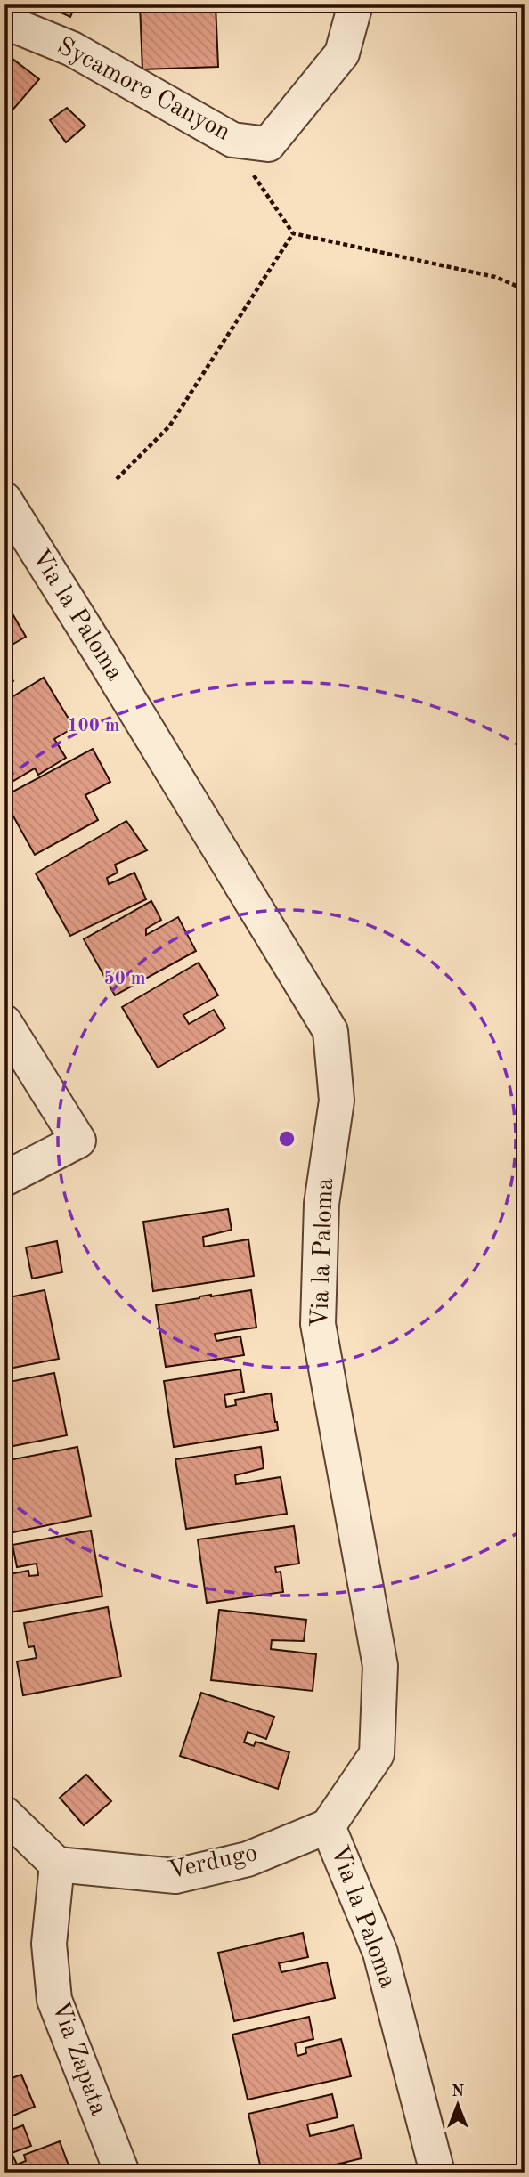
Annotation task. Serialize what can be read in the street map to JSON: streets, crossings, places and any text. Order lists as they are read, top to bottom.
{
  "streets": {
    "street": [
      "Sycamore Canyon",
      "Via la Paloma",
      "Verdugo",
      "Via Zapata"
    ]
  },
  "crossings": [
    ["Via la Paloma", "Verdugo"],
    ["Verdugo", "Via Zapata"]
  ],
  "north": "top",
  "rings": ["100 m", "50 m"]
}
